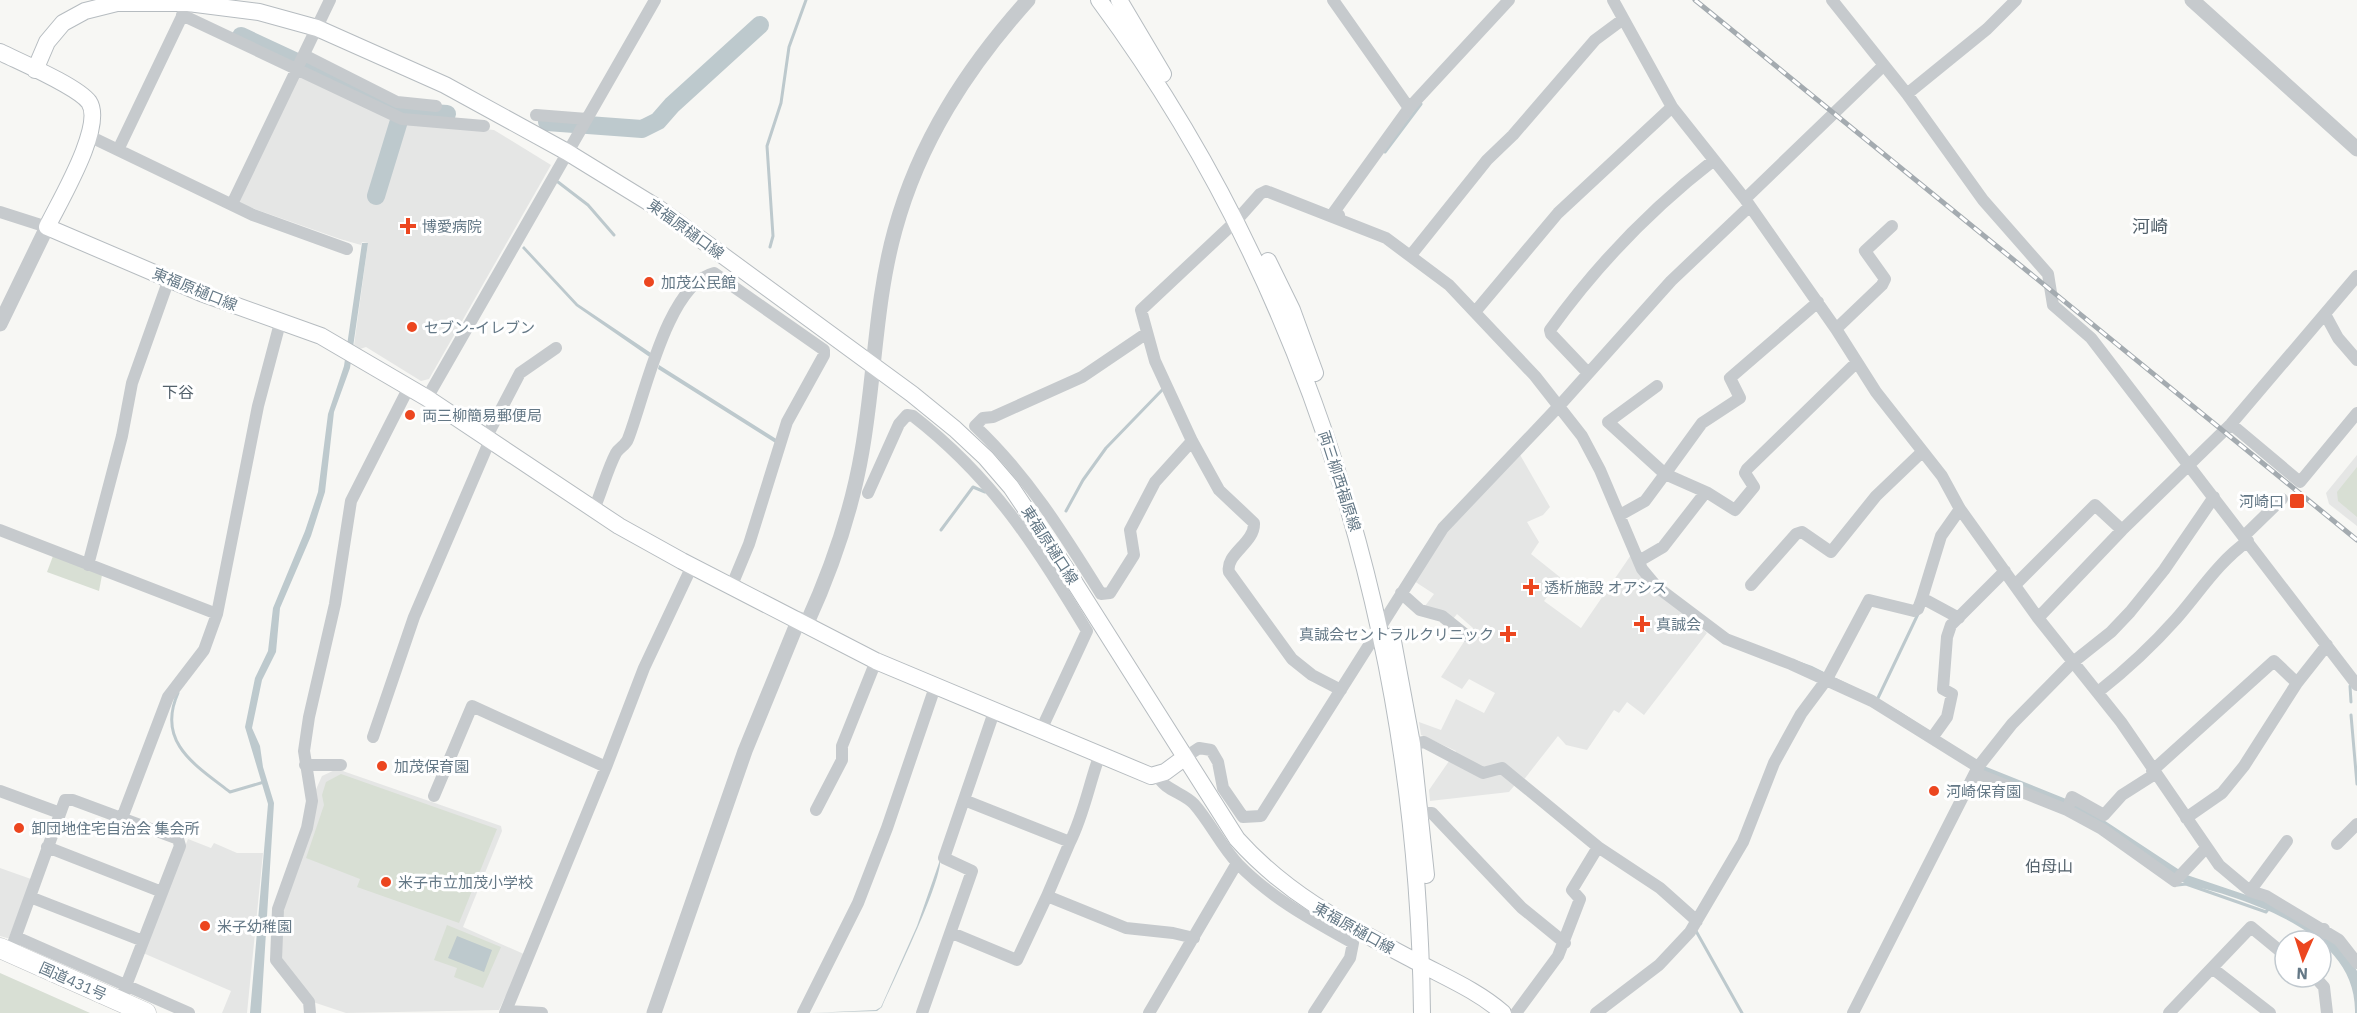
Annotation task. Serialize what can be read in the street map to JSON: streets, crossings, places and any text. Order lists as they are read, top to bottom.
{
  "streets": {
    "highway": ["国道431号"],
    "main road": ["東福原樋口線", "両三柳西福原線"]
  },
  "crossings": [
    ["東福原樋口線", "両三柳西福原線"]
  ],
  "districts": ["河崎", "下谷", "伯母山"],
  "places": {
    "health": [
      "博愛病院",
      "透析施設 オアシス",
      "真誠会",
      "真誠会セントラルクリニック"
    ],
    "other": [
      "加茂公民館",
      "セブン-イレブン",
      "両三柳簡易郵便局",
      "加茂保育園",
      "河崎保育園",
      "卸団地住宅自治会 集会所",
      "米子市立加茂小学校",
      "米子幼稚園"
    ],
    "transit": ["河崎口"]
  },
  "north": "bottom"
}
